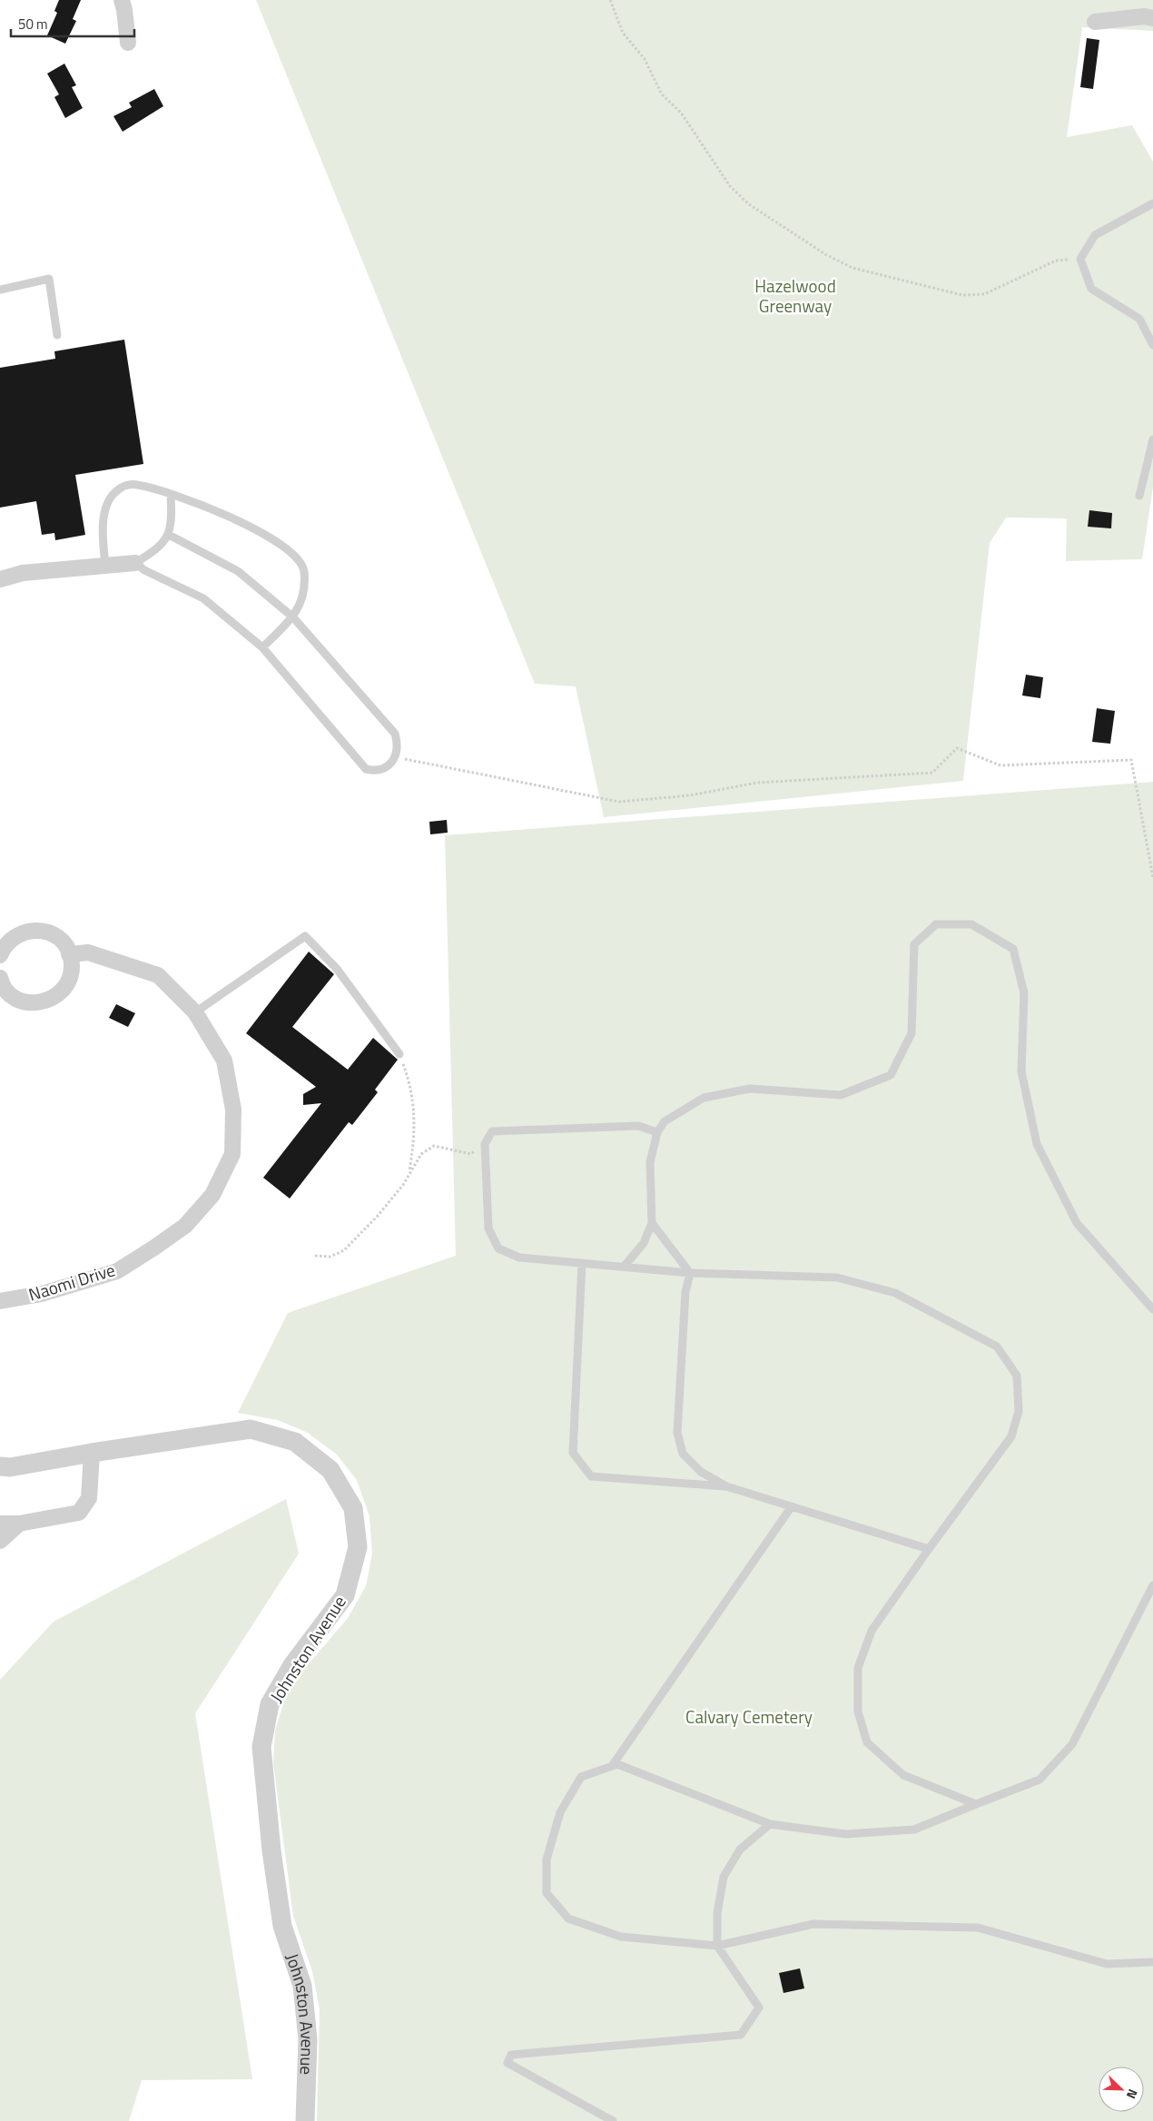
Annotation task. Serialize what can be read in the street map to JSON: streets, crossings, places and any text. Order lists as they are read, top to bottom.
{
  "streets": {
    "street": ["Naomi Drive", "Johnston Avenue"]
  },
  "parks": ["Hazelwood Greenway", "Calvary Cemetery"],
  "scale_bar": "50 m",
  "north": "bottom right"
}
